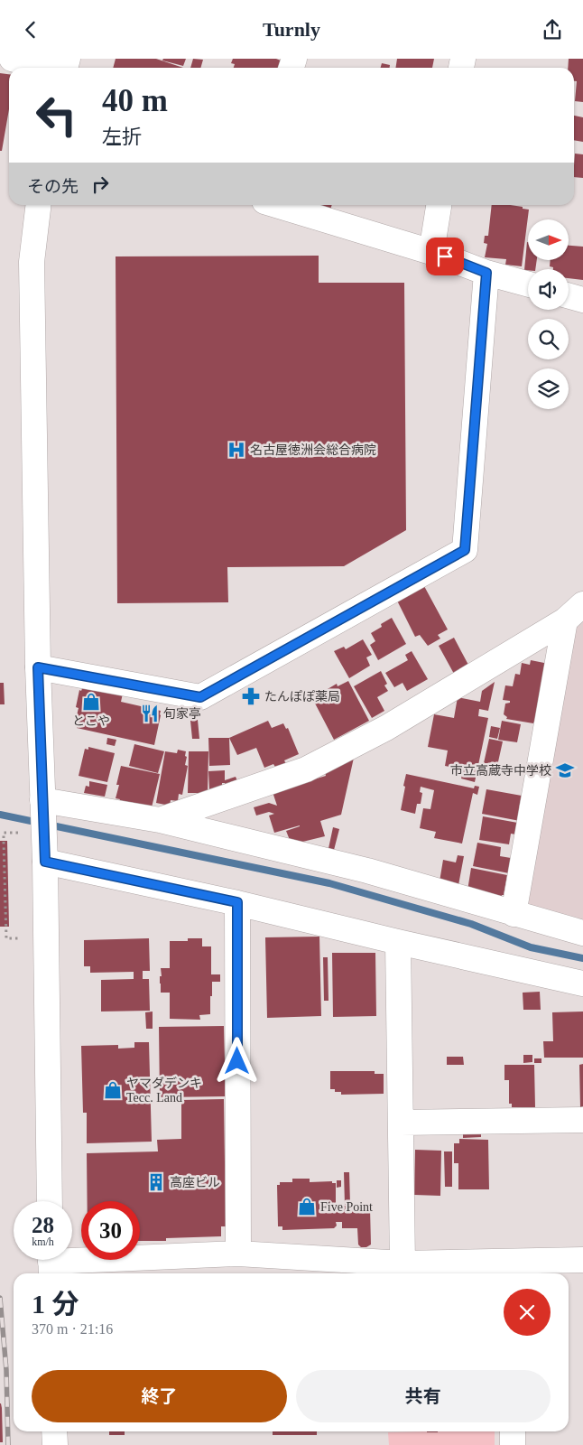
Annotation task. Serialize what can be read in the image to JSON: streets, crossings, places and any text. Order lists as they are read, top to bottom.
{
  "places": {
    "hospital": ["名古屋徳洲会総合病院"],
    "pharmacy": ["たんぽぽ薬局"],
    "shop": ["とこや", "ヤマダデンキ Tecc. Land", "Five Point"],
    "restaurant": ["旬家亭"],
    "school or university": ["市立高蔵寺中学校"],
    "building": ["高座ビル"]
  },
  "north": "right",
  "page": {
    "header": "Turnly",
    "turn": ["40 m", "左折"],
    "then": "その先",
    "speed": "28 km/h",
    "limit": "30",
    "heading": ["1 分", "370 m · 21:16"],
    "buttons": ["終了", "共有"]
  }
}
